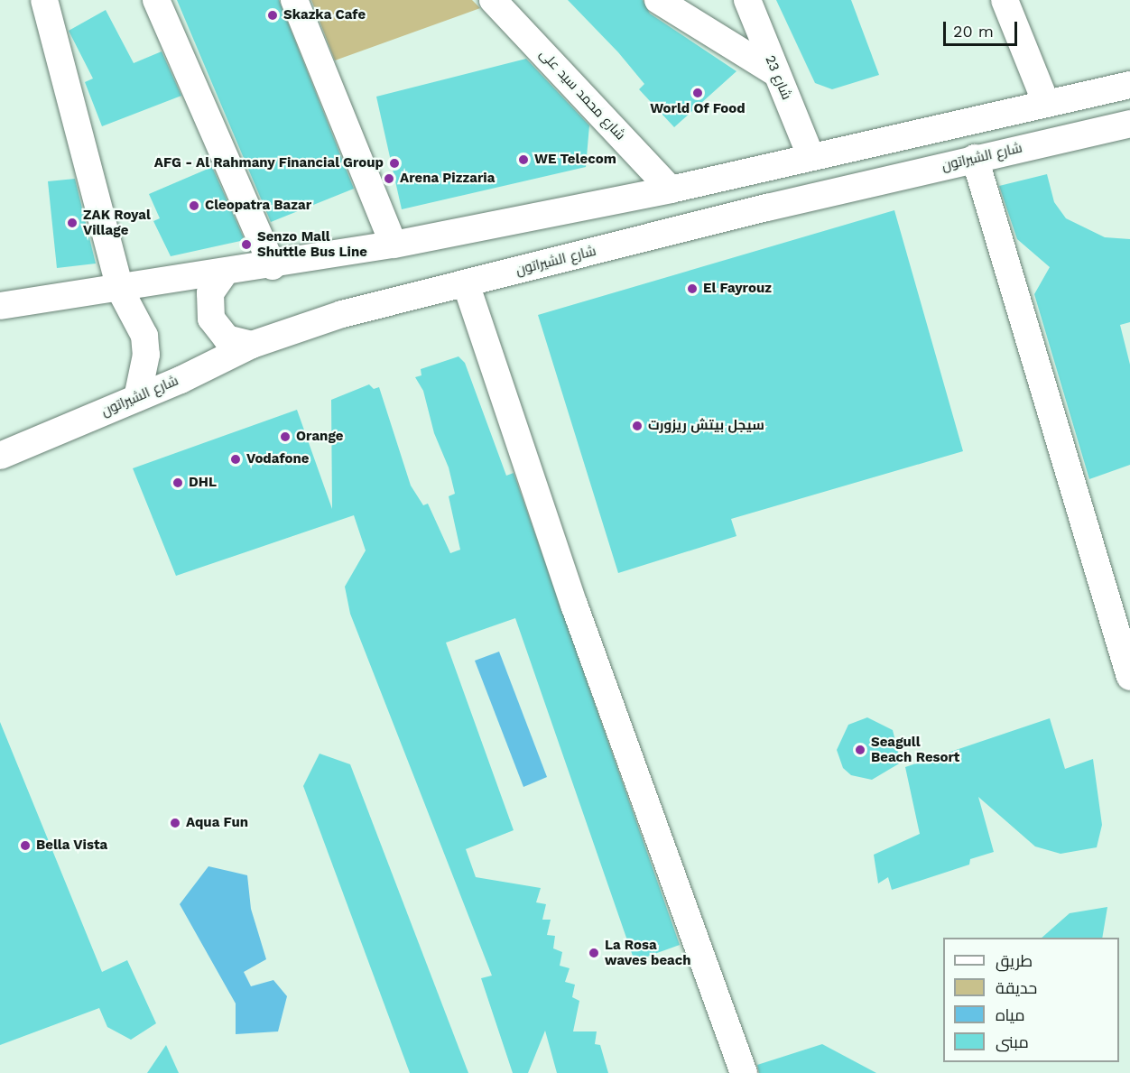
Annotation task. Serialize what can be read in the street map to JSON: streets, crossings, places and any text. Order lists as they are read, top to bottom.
{
  "streets": {
    "street": ["شارع 23", "شارع محمد سيد على", "شارع الشيراتون"]
  },
  "places": [
    "Skazka Cafe",
    "World Of Food",
    "WE Telecom",
    "AFG - Al Rahmany Financial Group",
    "Arena Pizzaria",
    "Cleopatra Bazar",
    "ZAK Royal Village",
    "Senzo Mall Shuttle Bus Line",
    "El Fayrouz",
    "سيجل بيتش ريزورت",
    "Orange",
    "Vodafone",
    "DHL",
    "Seagull Beach Resort",
    "Aqua Fun",
    "Bella Vista",
    "La Rosa waves beach"
  ],
  "legend": [
    "طريق",
    "حديقة",
    "مياه",
    "مبنى"
  ],
  "scale_bar": "20 m"
}
